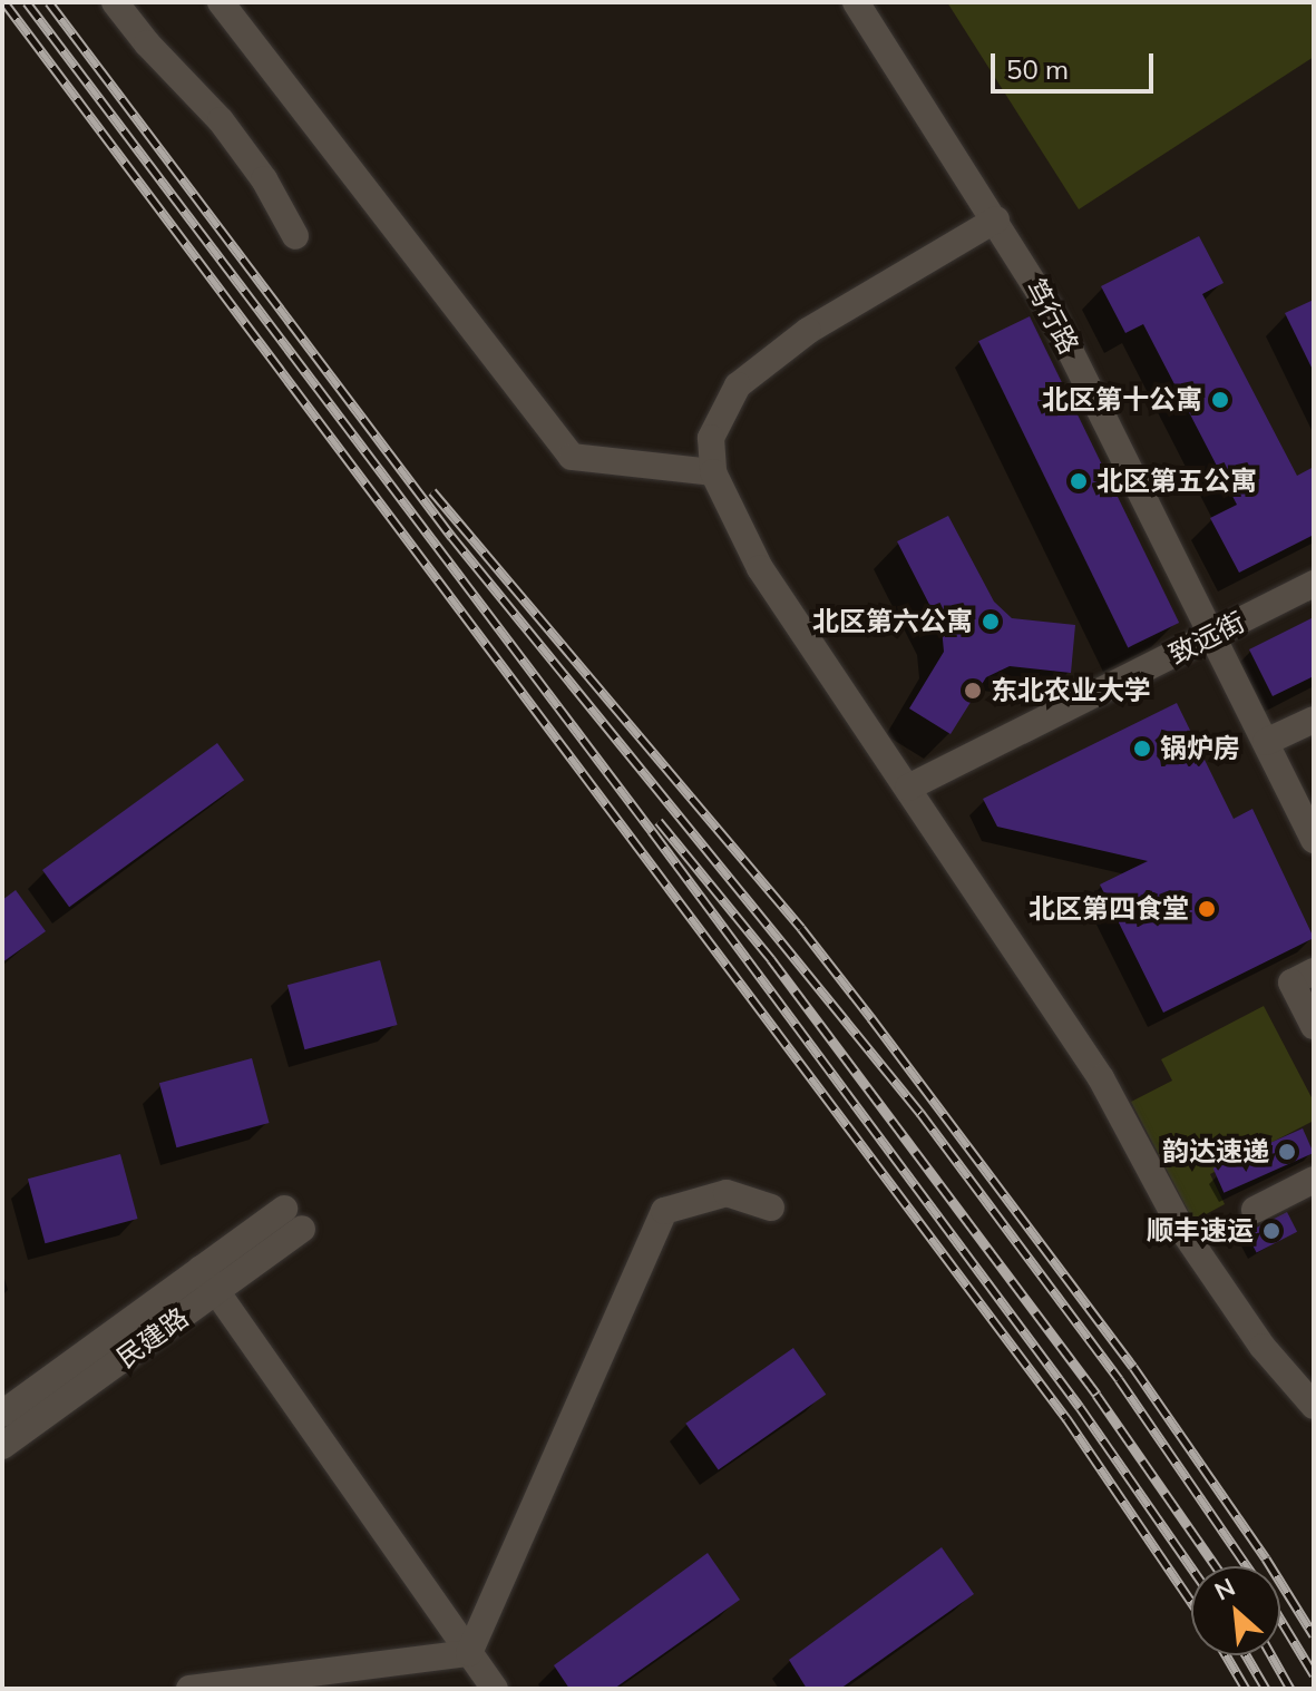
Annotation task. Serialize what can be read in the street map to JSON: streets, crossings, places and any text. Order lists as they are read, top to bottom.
{
  "streets": {
    "street": ["笃行路", "致远街", "民建路"]
  },
  "crossings": [
    ["笃行路", "致远街"]
  ],
  "places": [
    "北区第十公寓",
    "北区第五公寓",
    "北区第六公寓",
    "东北农业大学",
    "锅炉房",
    "北区第四食堂",
    "韵达速递",
    "顺丰速运"
  ],
  "scale_bar": "50 m",
  "north": "top left"
}
